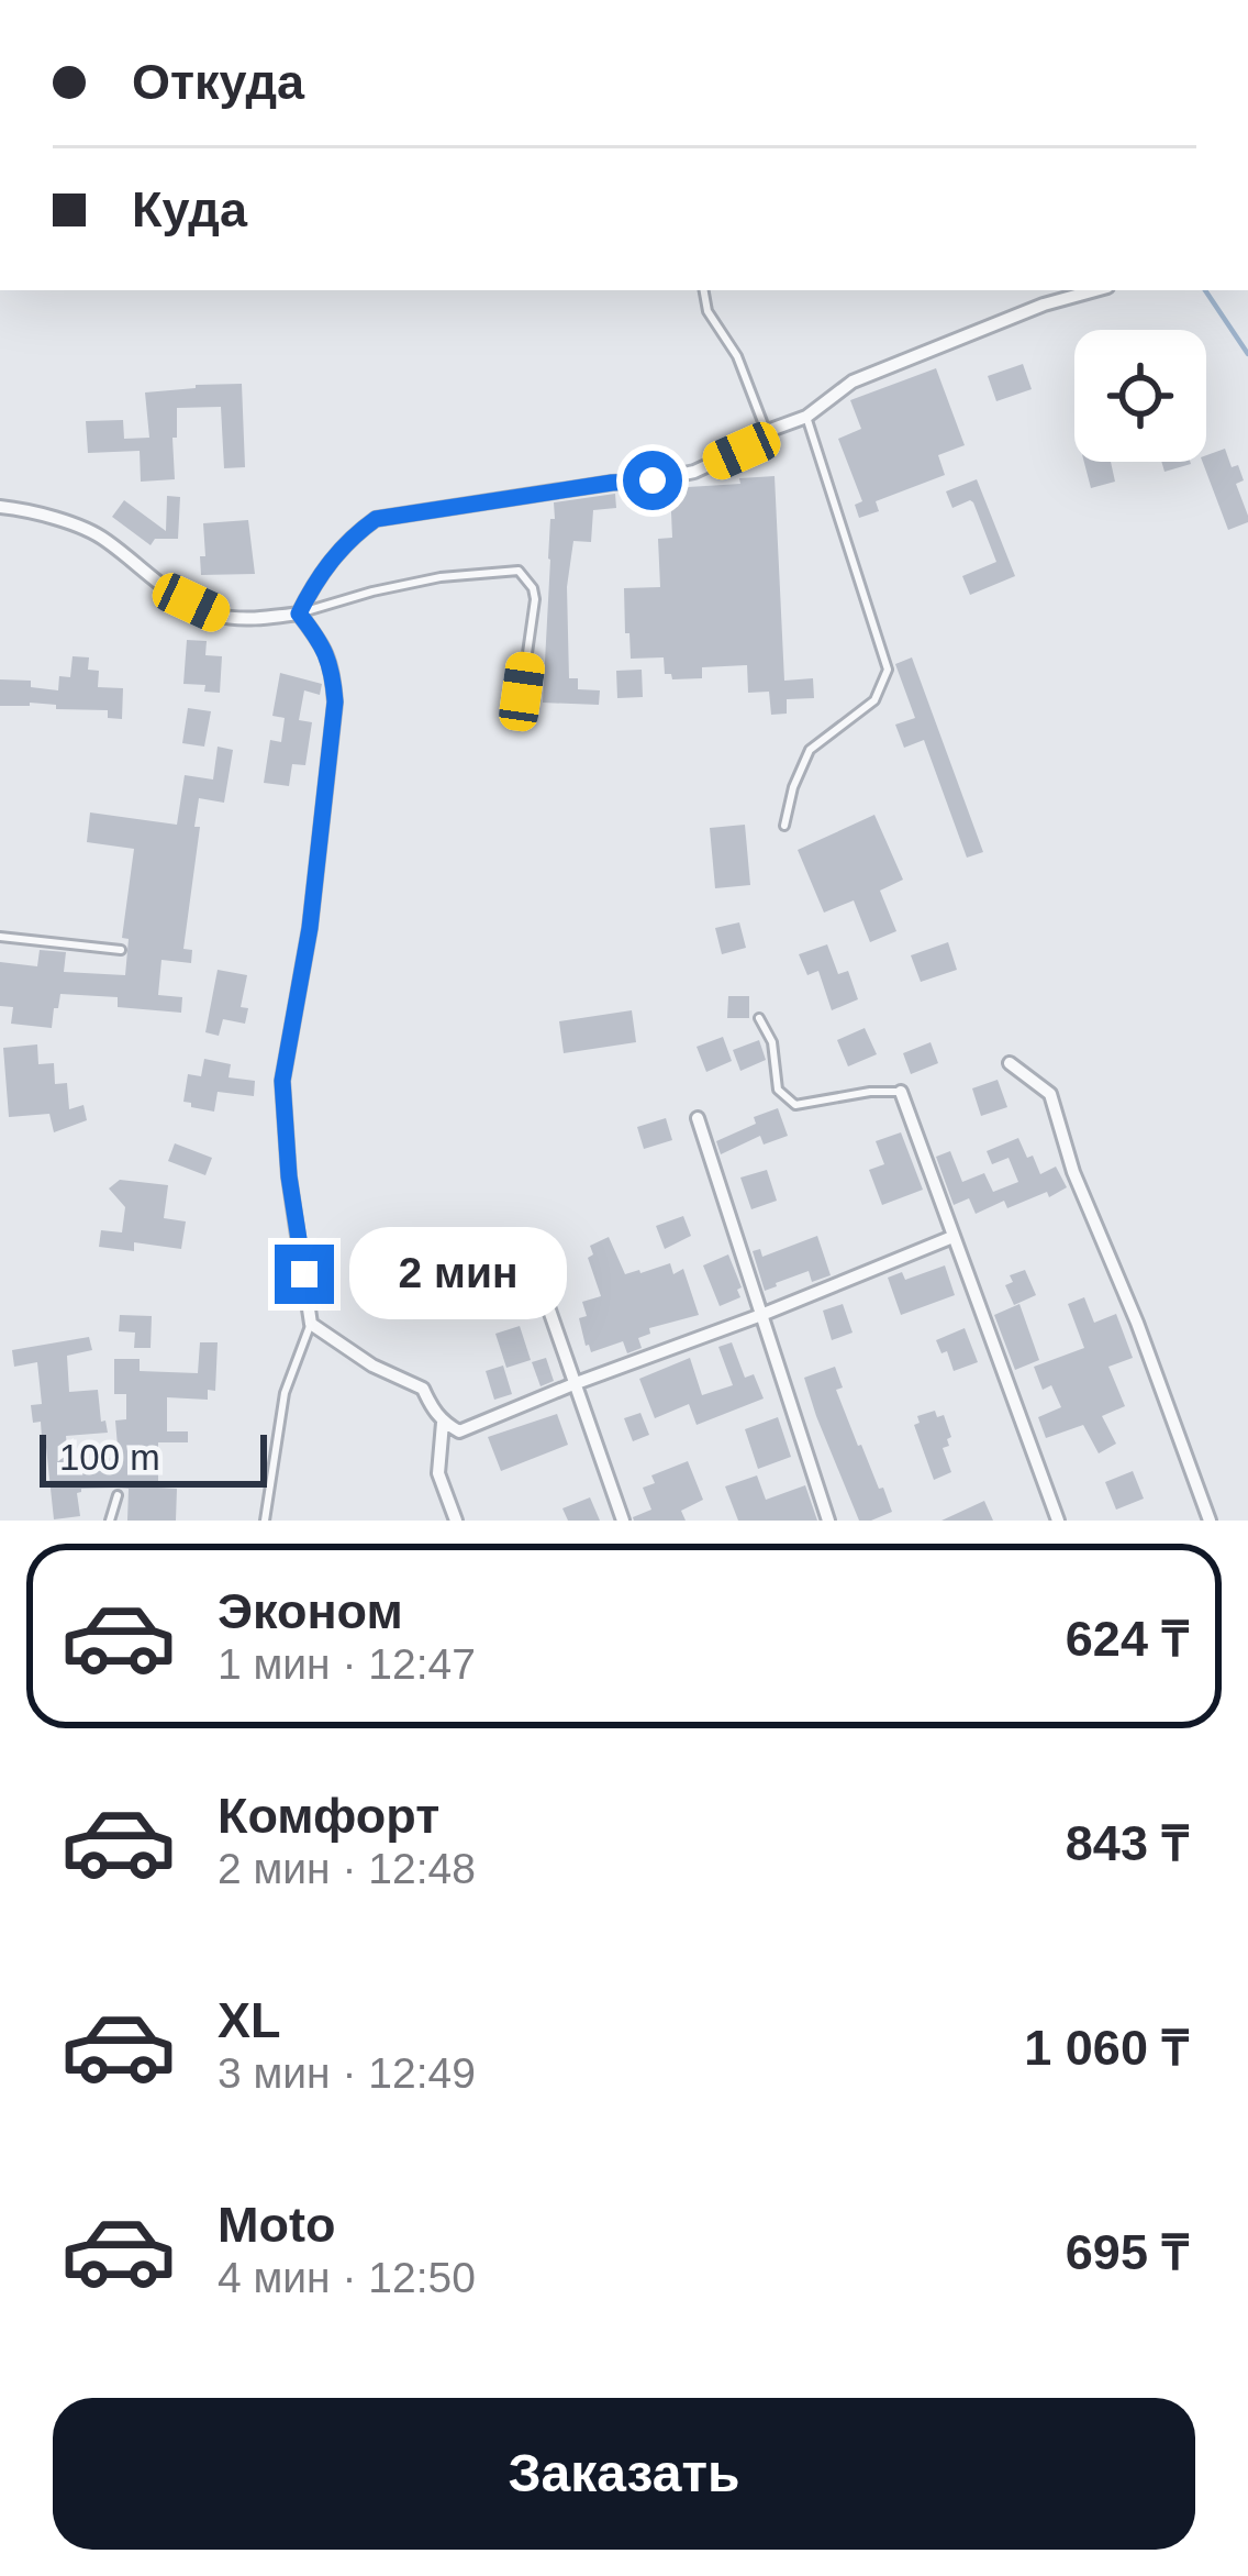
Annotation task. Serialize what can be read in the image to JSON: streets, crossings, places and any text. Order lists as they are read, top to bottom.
{
  "scale_bar": "100 m",
  "page": {
    "banner": ["Откуда", "Куда"],
    "bubble": "2 мин",
    "scale": "100 m",
    "list": [
      {
        "name": "Эконом",
        "note": "1 мин · 12:47",
        "value": "624 ₸"
      },
      {
        "name": "Комфорт",
        "note": "2 мин · 12:48",
        "value": "843 ₸"
      },
      {
        "name": "XL",
        "note": "3 мин · 12:49",
        "value": "1 060 ₸"
      },
      {
        "name": "Moto",
        "note": "4 мин · 12:50",
        "value": "695 ₸"
      }
    ],
    "buttons": "Заказать"
  }
}
